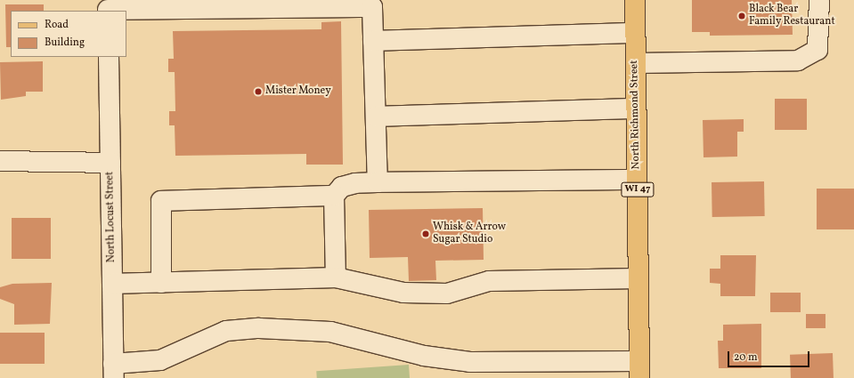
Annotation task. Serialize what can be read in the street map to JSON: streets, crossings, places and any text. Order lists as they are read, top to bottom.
{
  "streets": {
    "main road": ["North Richmond Street", "WI 47"],
    "street": ["North Locust Street"]
  },
  "places": ["Black Bear Family Restaurant", "Mister Money", "Whisk & Arrow Sugar Studio"],
  "legend": ["Road", "Building"],
  "scale_bar": "20 m"
}
